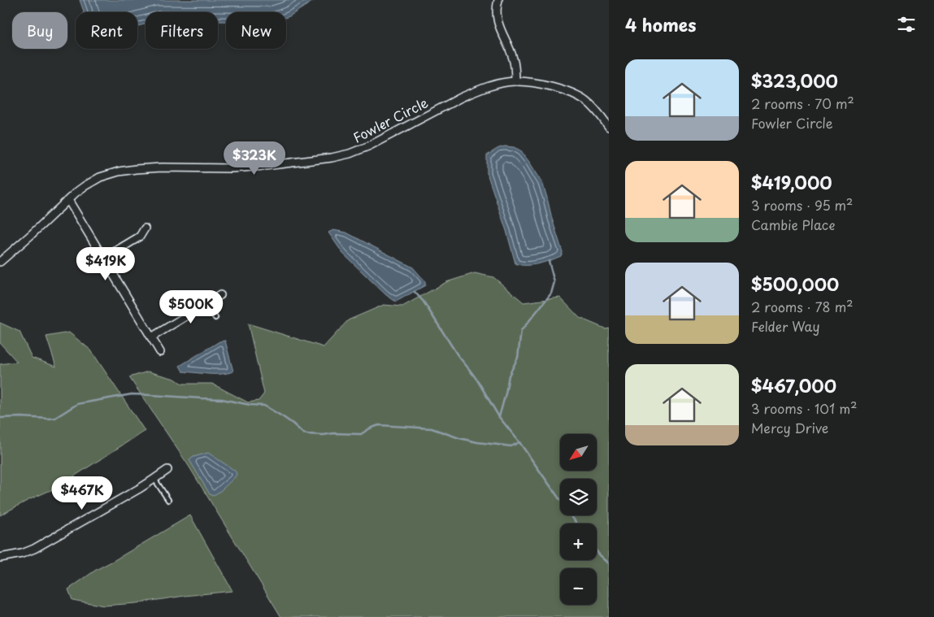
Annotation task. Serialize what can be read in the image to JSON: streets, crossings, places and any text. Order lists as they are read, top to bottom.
{
  "streets": {
    "street": ["Fowler Circle"]
  },
  "north": "bottom left",
  "page": {
    "heading": "4 homes",
    "chip": [
      "Buy",
      "Rent",
      "Filters",
      "New"
    ],
    "list": [
      {
        "name": "$323,000",
        "note": "2 rooms · 70 m² · Fowler Circle"
      },
      {
        "name": "$419,000",
        "note": "3 rooms · 95 m² · Cambie Place"
      },
      {
        "name": "$500,000",
        "note": "2 rooms · 78 m² · Felder Way"
      },
      {
        "name": "$467,000",
        "note": "3 rooms · 101 m² · Mercy Drive"
      }
    ],
    "price": [
      "$323K",
      "$419K",
      "$500K",
      "$467K"
    ],
    "map_buttons": ["+", "−"]
  }
}
